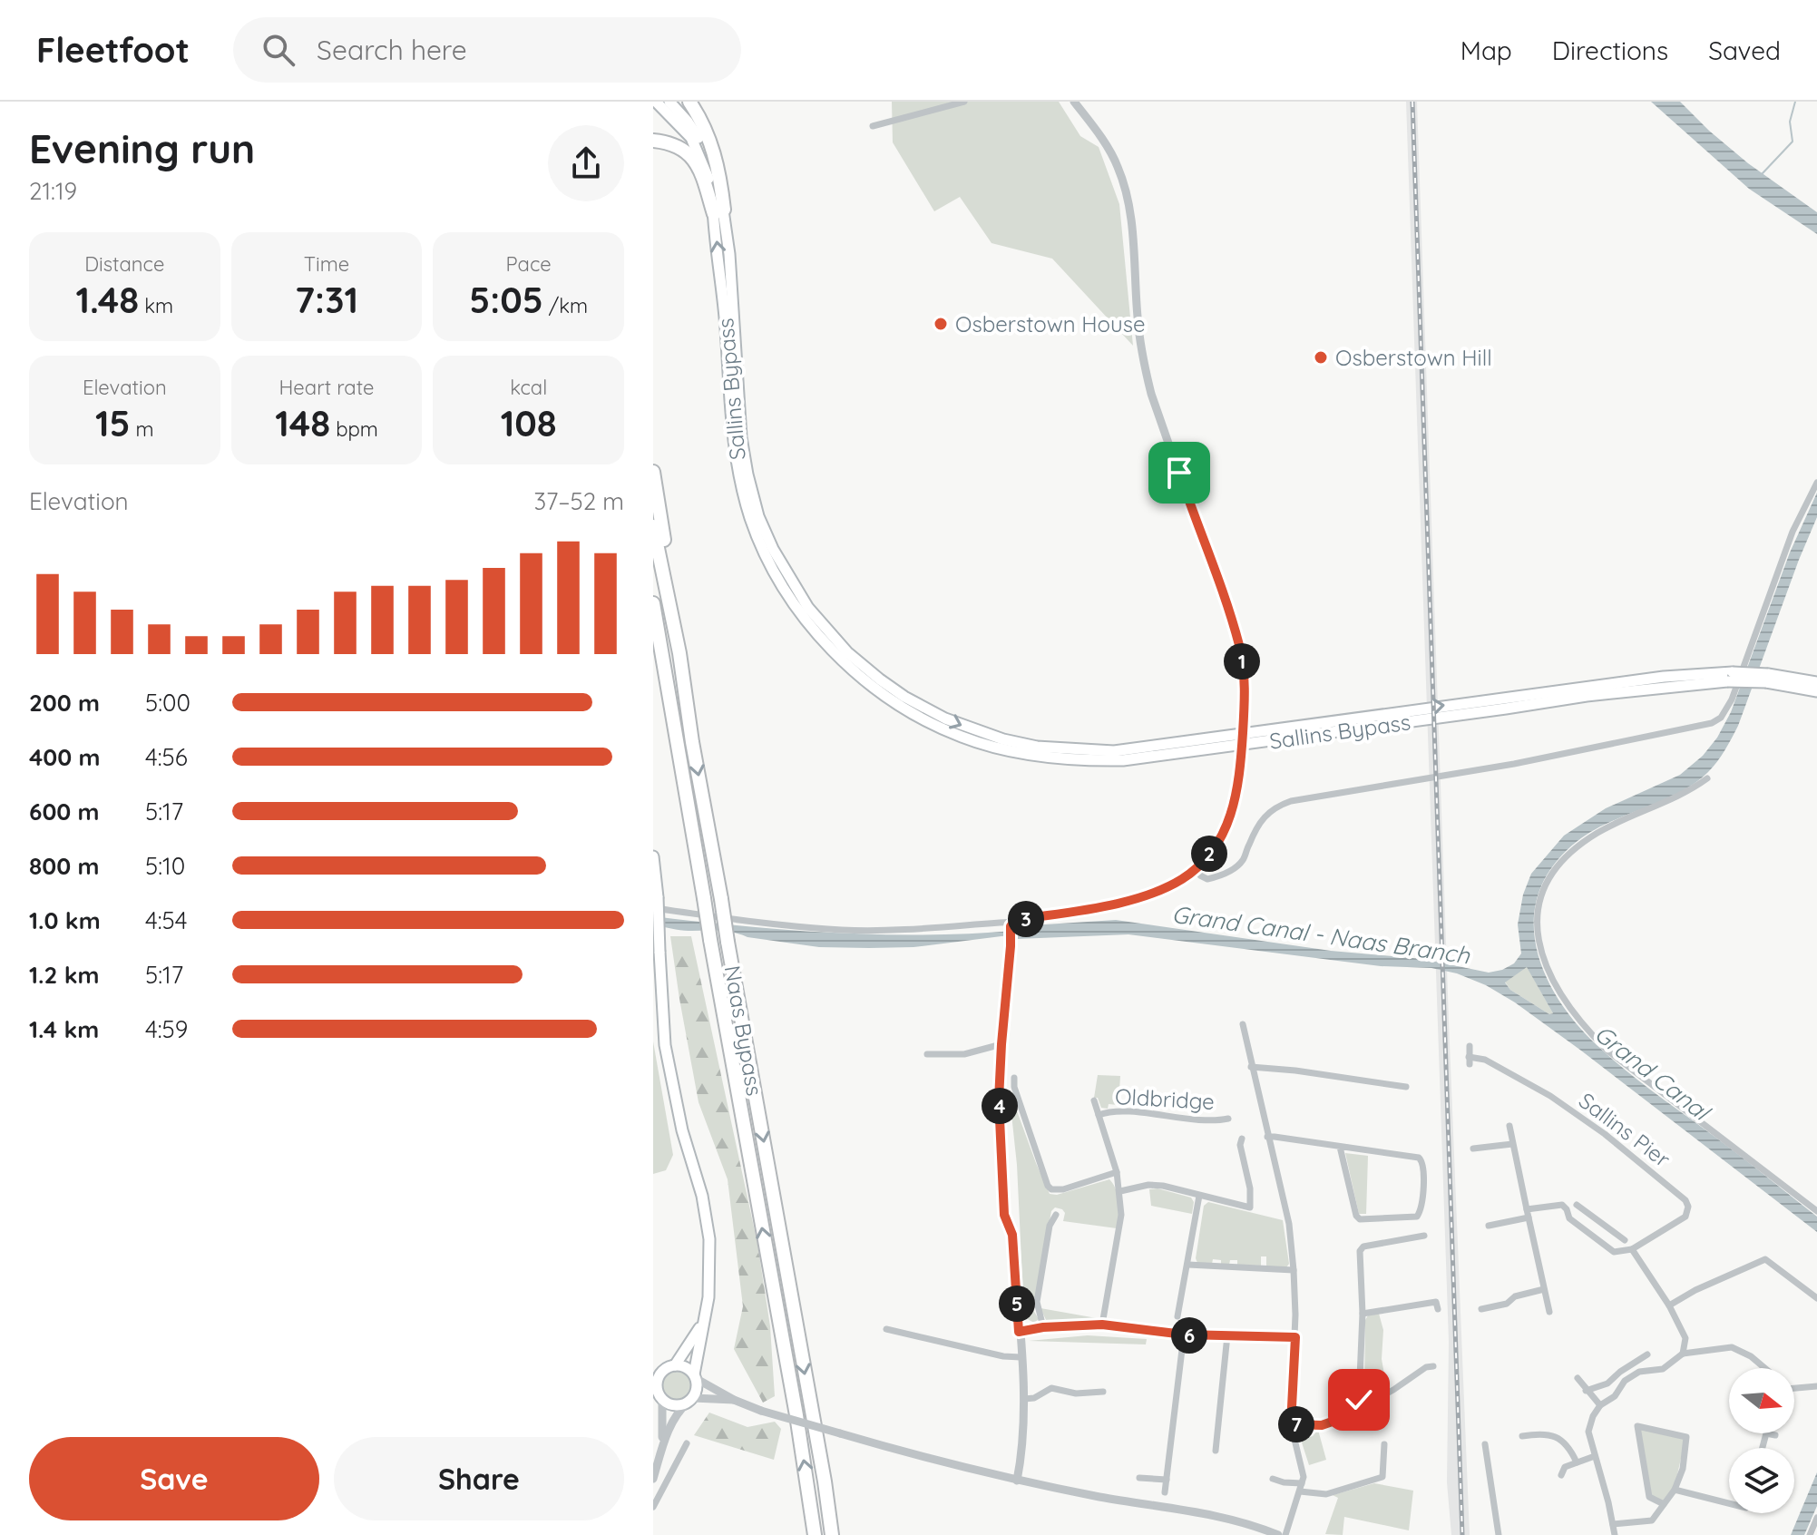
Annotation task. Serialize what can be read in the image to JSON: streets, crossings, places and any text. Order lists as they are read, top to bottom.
{
  "streets": {
    "highway": ["Naas Bypass"],
    "main road": ["Sallins Bypass"],
    "street": ["Oldbridge", "Sallins Pier"]
  },
  "water": ["Grand Canal - Naas Branch", "Grand Canal"],
  "places": ["Osberstown House", "Osberstown Hill"],
  "north": "right",
  "page": {
    "header": "Fleetfoot",
    "search": "Search here",
    "nav": ["Map", "Directions", "Saved"],
    "heading": ["Evening run", "21:19"],
    "stats": [
      ["Distance", "1.48 km"],
      ["Time", "7:31"],
      ["Pace", "5:05 /km"],
      ["Elevation", "15 m"],
      ["Heart rate", "148 bpm"],
      ["kcal", "108"]
    ],
    "chart": ["Elevation", "37–52 m"],
    "pins": [
      "1",
      "2",
      "3",
      "4",
      "5",
      "6",
      "7"
    ],
    "list": [
      {
        "name": "200 m",
        "note": "5:00"
      },
      {
        "name": "400 m",
        "note": "4:56"
      },
      {
        "name": "600 m",
        "note": "5:17"
      },
      {
        "name": "800 m",
        "note": "5:10"
      },
      {
        "name": "1.0 km",
        "note": "4:54"
      },
      {
        "name": "1.2 km",
        "note": "5:17"
      },
      {
        "name": "1.4 km",
        "note": "4:59"
      }
    ],
    "buttons": ["Save", "Share"]
  }
}
